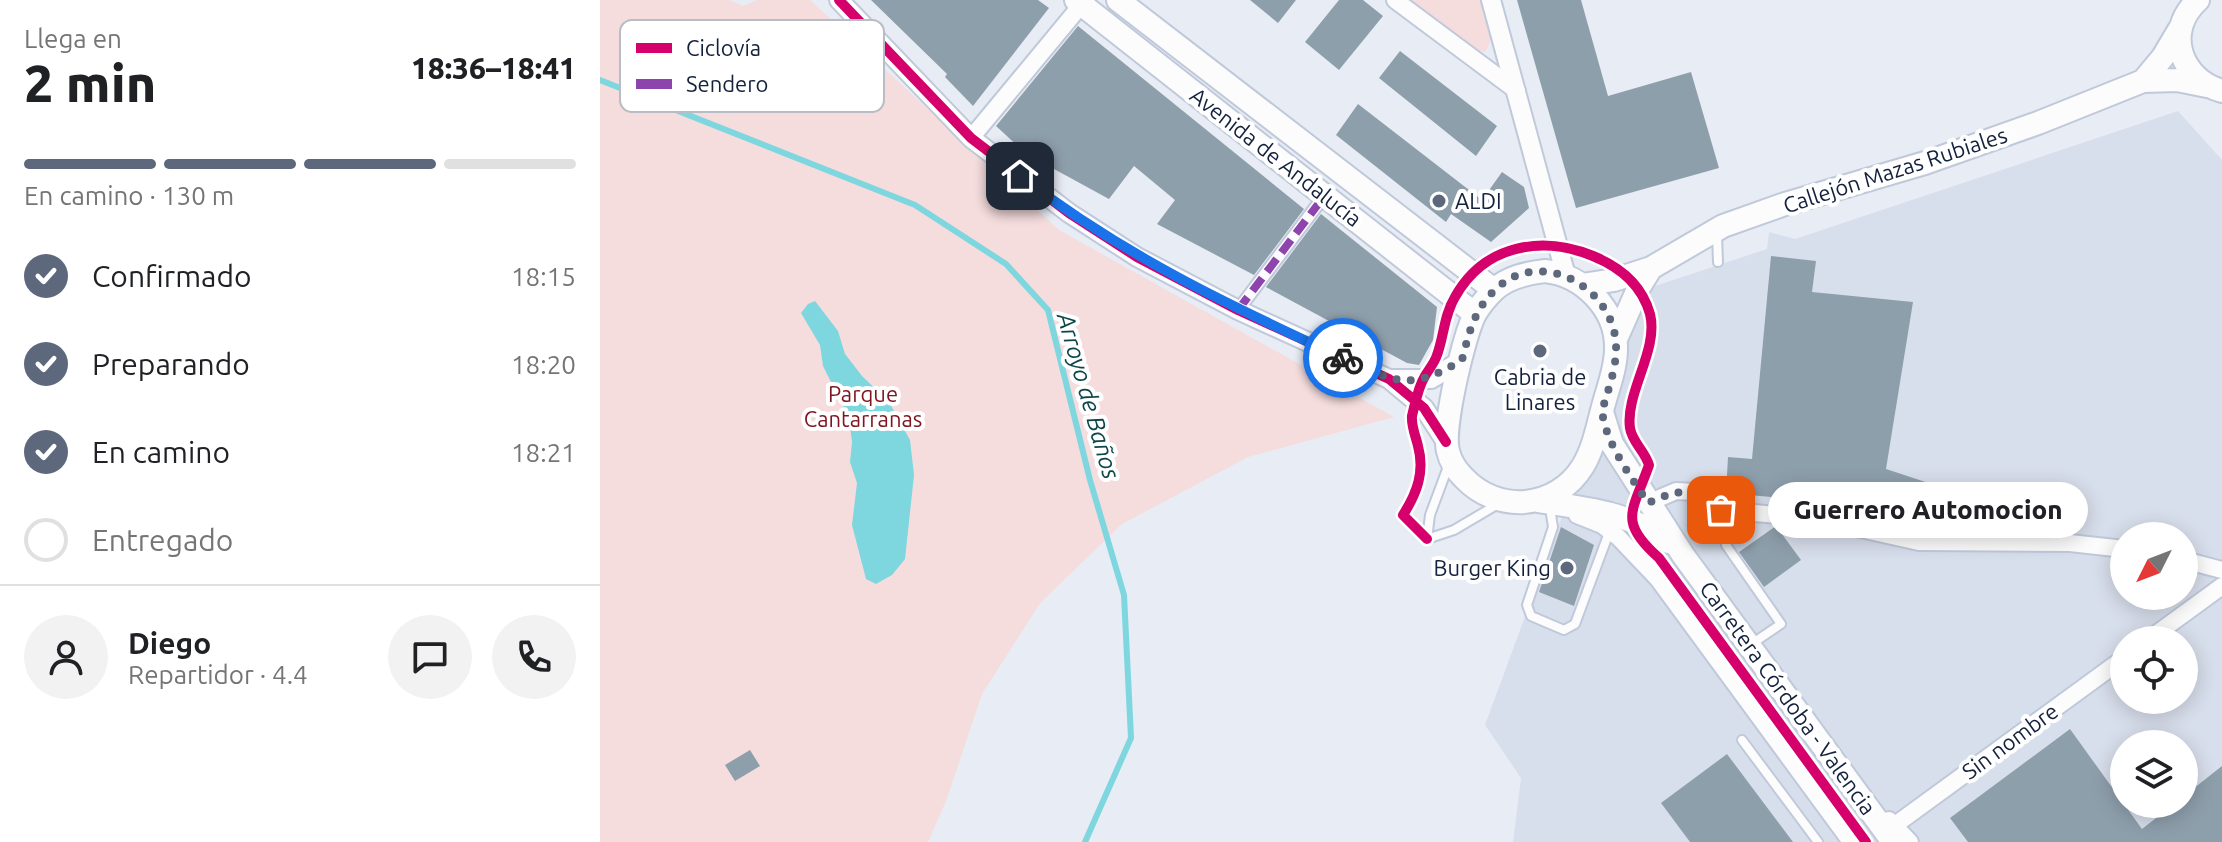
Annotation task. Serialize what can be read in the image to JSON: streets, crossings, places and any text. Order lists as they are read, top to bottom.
{
  "streets": {
    "main road": ["Avenida de Andalucía", "Callejón Mazas Rubiales", "Carretera Córdoba - Valencia"],
    "street": ["Sin nombre"]
  },
  "crossings": [
    ["Avenida de Andalucía", "Callejón Mazas Rubiales"],
    ["Avenida de Andalucía", "Carretera Córdoba - Valencia"],
    ["Callejón Mazas Rubiales", "Carretera Córdoba - Valencia"],
    ["Carretera Córdoba - Valencia", "Sin nombre"]
  ],
  "water": ["Arroyo de Baños"],
  "parks": ["Parque Cantarranas"],
  "places": [
    "ALDI",
    "Cabria de Linares",
    "Guerrero Automocion",
    "Burger King"
  ],
  "legend": ["Ciclovía", "Sendero"],
  "north": "bottom left",
  "page": {
    "heading": ["2 min", "Llega en", "18:36–18:41"],
    "panel": ["Diego", "Repartidor · 4.4"],
    "bar": "En camino · 130 m",
    "list": [
      ["Confirmado", "18:15"],
      ["Preparando", "18:20"],
      ["En camino", "18:21"],
      "Entregado"
    ],
    "bubble": "Guerrero Automocion"
  }
}
